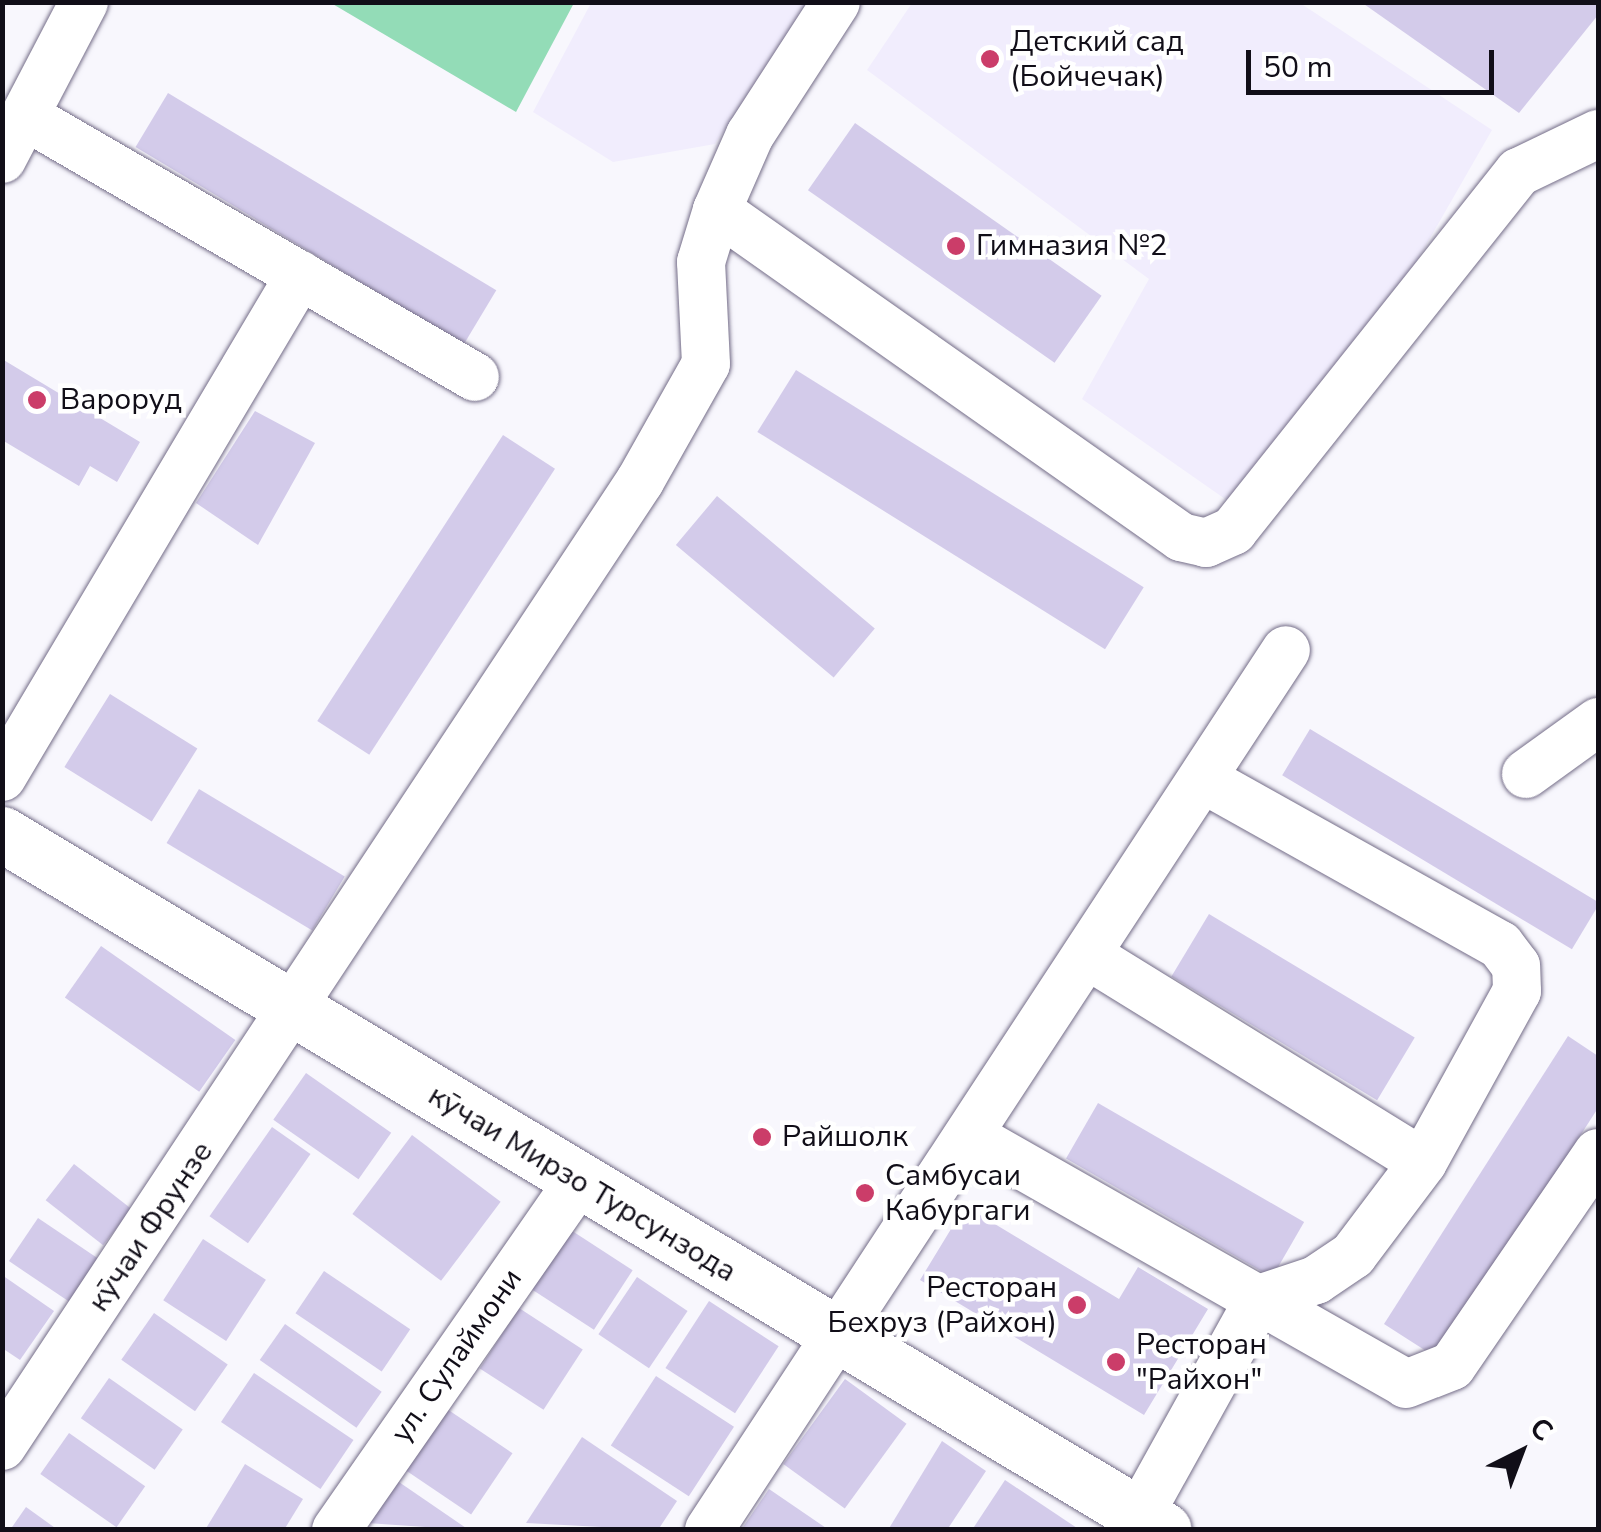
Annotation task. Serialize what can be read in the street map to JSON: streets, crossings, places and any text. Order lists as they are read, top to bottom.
{
  "streets": {
    "main road": ["кӯчаи Мирзо Турсунзода"],
    "street": ["кӯчаи Фрунзе", "ул. Сулаймони"]
  },
  "crossings": [
    ["кӯчаи Мирзо Турсунзода", "кӯчаи Фрунзе"],
    ["кӯчаи Мирзо Турсунзода", "ул. Сулаймони"]
  ],
  "places": [
    "Детский сад (Бойчечак)",
    "Гимназия №2",
    "Вароруд",
    "Райшолк",
    "Самбусаи Кабургаги",
    "Ресторан Бехруз (Райхон)",
    "Ресторан \"Райхон\""
  ],
  "scale_bar": "50 m",
  "north": "top right"
}
